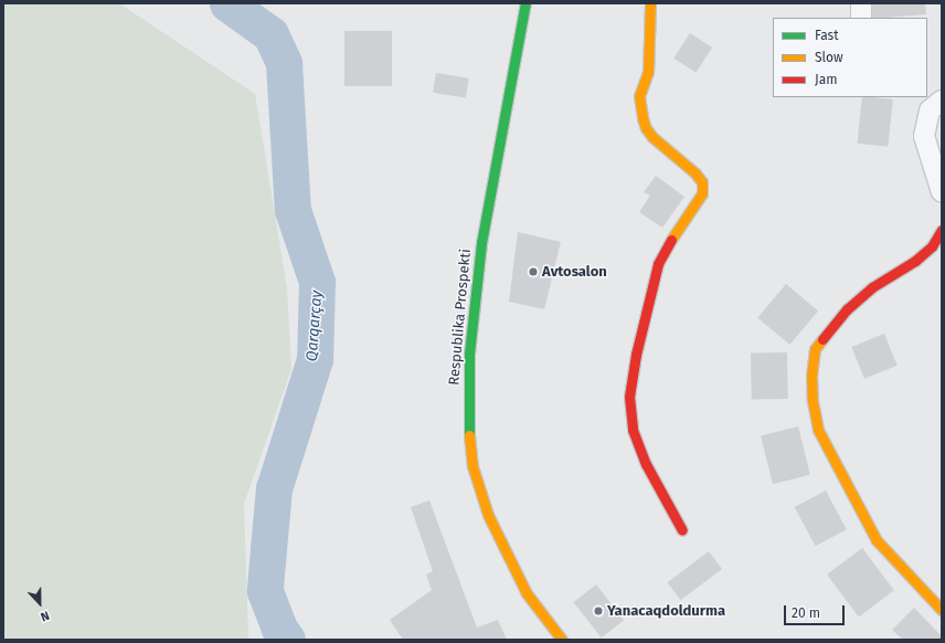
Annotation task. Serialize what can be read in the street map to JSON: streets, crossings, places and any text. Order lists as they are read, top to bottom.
{
  "streets": {
    "street": ["Respublika Prospekti"]
  },
  "water": ["Qarqarçay"],
  "places": ["Avtosalon", "Yanacaqdoldurma"],
  "legend": ["Fast", "Slow", "Jam"],
  "scale_bar": "20 m",
  "north": "bottom"
}
